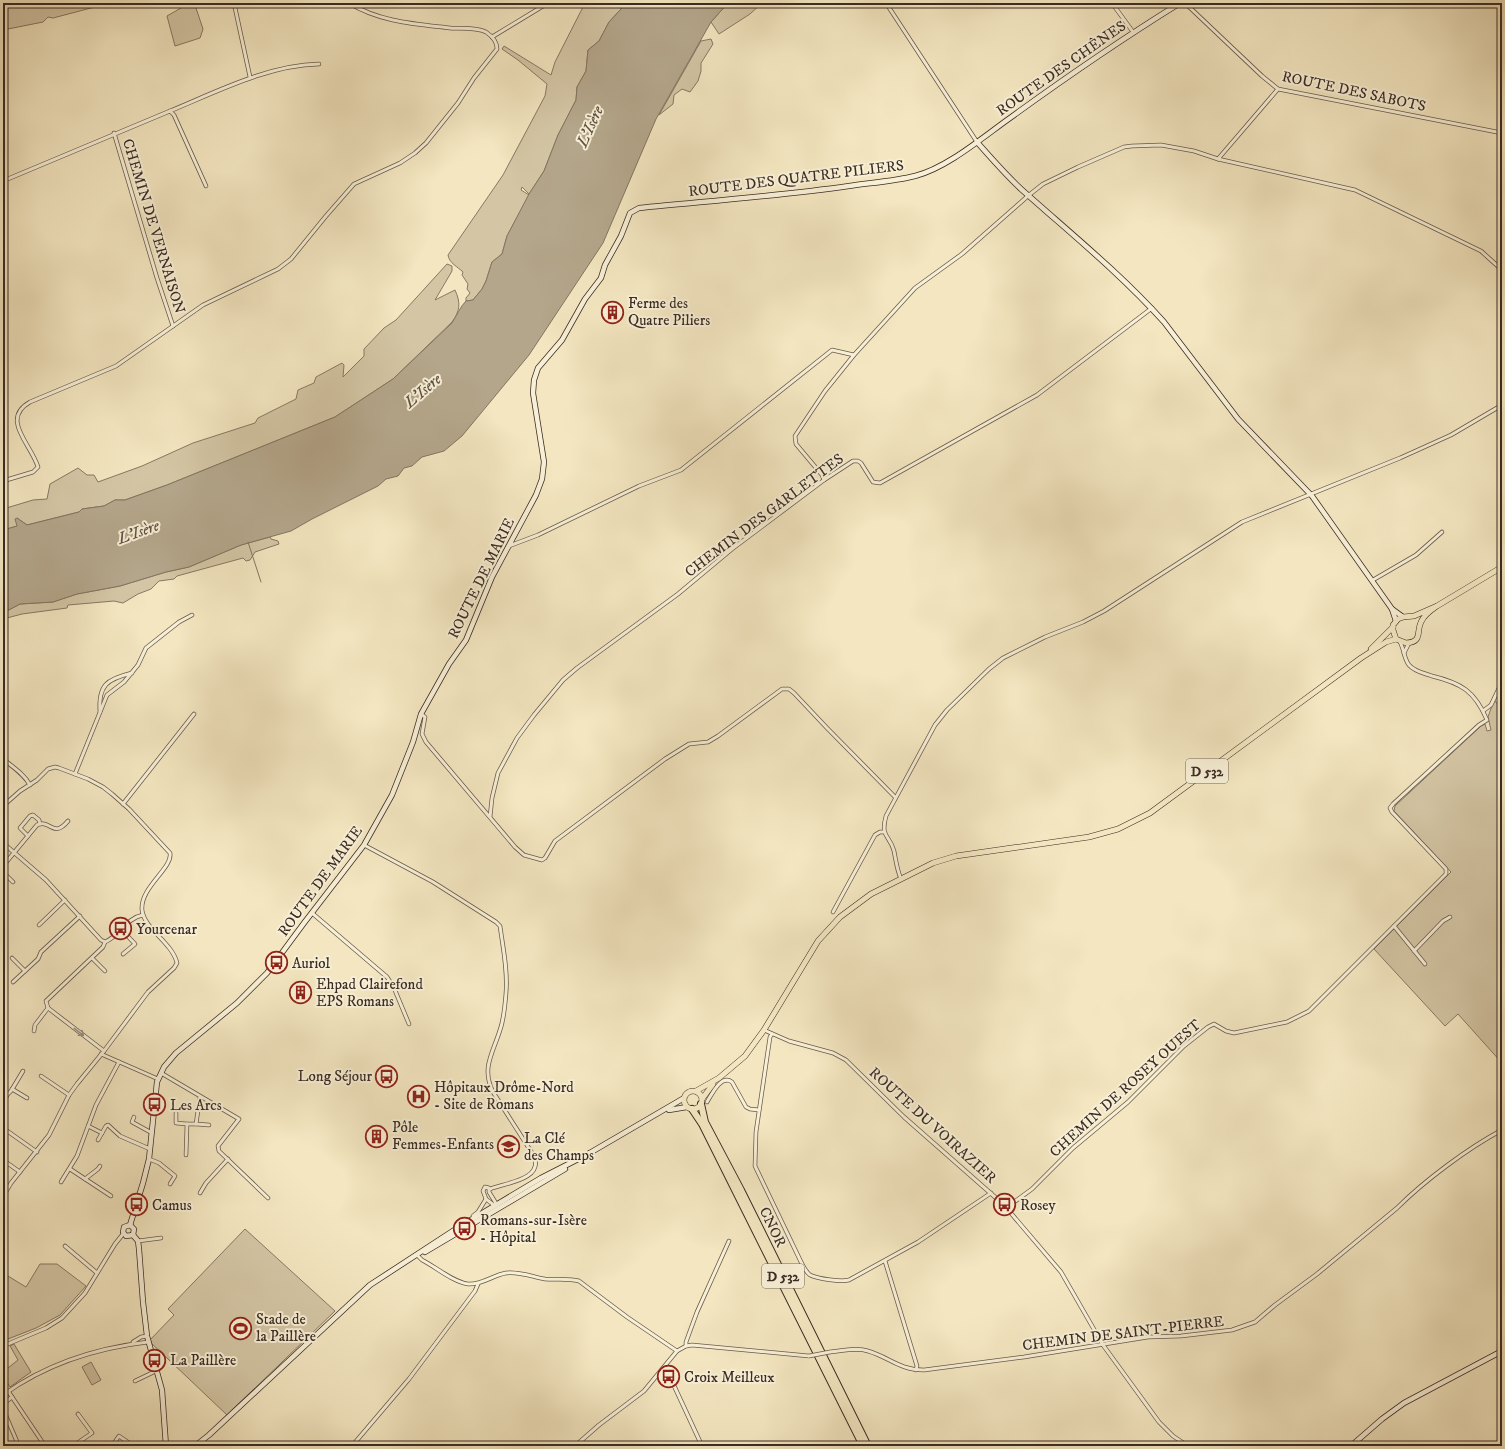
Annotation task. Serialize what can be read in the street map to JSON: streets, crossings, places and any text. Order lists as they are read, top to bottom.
{
  "streets": {
    "highway": ["D 532", "CNOR"],
    "street": [
      "ROUTE DES CHÊNES",
      "ROUTE DES SABOTS",
      "ROUTE DES QUATRE PILIERS",
      "CHEMIN DE VERNAISON",
      "CHEMIN DES GARLETTES",
      "ROUTE DE MARIE",
      "CHEMIN DE ROSEY OUEST",
      "ROUTE DU VOIRAZIER",
      "CHEMIN DE SAINT-PIERRE"
    ]
  },
  "crossings": [
    ["ROUTE DES CHÊNES", "ROUTE DES QUATRE PILIERS"],
    ["ROUTE DES QUATRE PILIERS", "ROUTE DE MARIE"],
    ["D 532", "ROUTE DU VOIRAZIER"],
    ["D 532", "CNOR"],
    ["CHEMIN DE ROSEY OUEST", "ROUTE DU VOIRAZIER"],
    ["ROUTE DU VOIRAZIER", "CHEMIN DE SAINT-PIERRE"]
  ],
  "water": ["L'Isère"],
  "places": {
    "building": ["Ferme des Quatre Piliers", "Ehpad Clairefond EPS Romans", "Pôle Femmes-Enfants"],
    "bus stop": [
      "Yourcenar",
      "Auriol",
      "Long Séjour",
      "Les Arcs",
      "Camus",
      "Rosey",
      "Romans-sur-Isère - Hôpital",
      "La Paillère",
      "Croix Meilleux"
    ],
    "hospital": ["Hôpitaux Drôme-Nord - Site de Romans"],
    "school or university": ["La Clé des Champs"],
    "sports": ["Stade de la Paillère"]
  }
}
